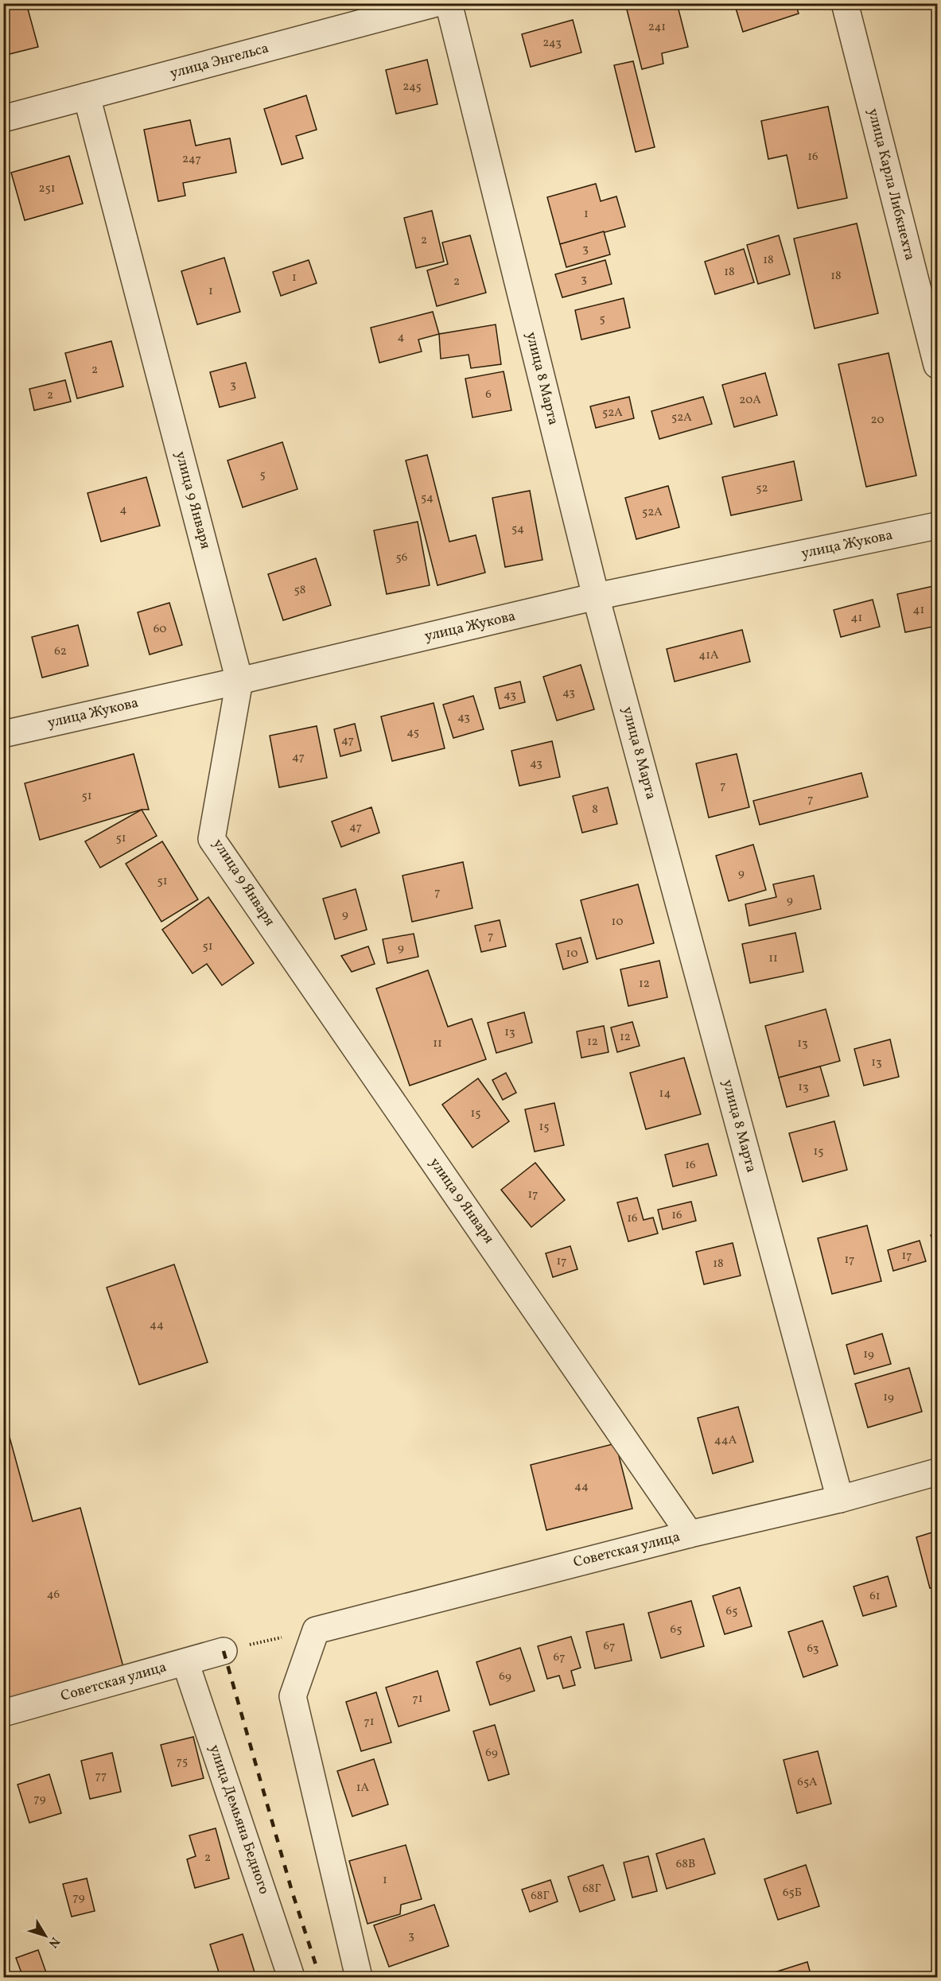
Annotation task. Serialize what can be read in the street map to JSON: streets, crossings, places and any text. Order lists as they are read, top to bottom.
{
  "streets": {
    "street": [
      "улица Энгельса",
      "улица Карла Либкнехта",
      "улица 8 Марта",
      "улица 9 Января",
      "улица Жукова",
      "Советская улица",
      "улица Демьяна Бедного"
    ]
  },
  "crossings": [
    ["улица Энгельса", "улица 9 Января"],
    ["улица 8 Марта", "улица Жукова"],
    ["улица 8 Марта", "Советская улица"],
    ["улица 9 Января", "улица Жукова"],
    ["улица 9 Января", "Советская улица"],
    ["Советская улица", "улица Демьяна Бедного"]
  ],
  "house_numbers": [
    "241",
    "243",
    "245",
    "16",
    "247",
    "251",
    "1",
    "2",
    "3",
    "18",
    "18",
    "18",
    "1",
    "3",
    "2",
    "1",
    "5",
    "4",
    "2",
    "3",
    "6",
    "2",
    "20А",
    "52А",
    "52А",
    "20",
    "5",
    "52",
    "54",
    "4",
    "52А",
    "54",
    "56",
    "58",
    "41",
    "41",
    "60",
    "62",
    "41А",
    "43",
    "43",
    "43",
    "45",
    "47",
    "47",
    "43",
    "7",
    "51",
    "7",
    "8",
    "47",
    "51",
    "9",
    "51",
    "7",
    "9",
    "9",
    "10",
    "7",
    "51",
    "9",
    "10",
    "11",
    "12",
    "13",
    "12",
    "12",
    "11",
    "13",
    "13",
    "13",
    "14",
    "15",
    "15",
    "15",
    "16",
    "17",
    "16",
    "16",
    "17",
    "17",
    "17",
    "18",
    "44",
    "19",
    "19",
    "44А",
    "44",
    "46",
    "61",
    "65",
    "65",
    "67",
    "63",
    "67",
    "69",
    "71",
    "71",
    "69",
    "75",
    "77",
    "65А",
    "1А",
    "79",
    "2",
    "68В",
    "1",
    "68Г",
    "65Б",
    "68Г",
    "79",
    "3"
  ],
  "north": "bottom right"
}
